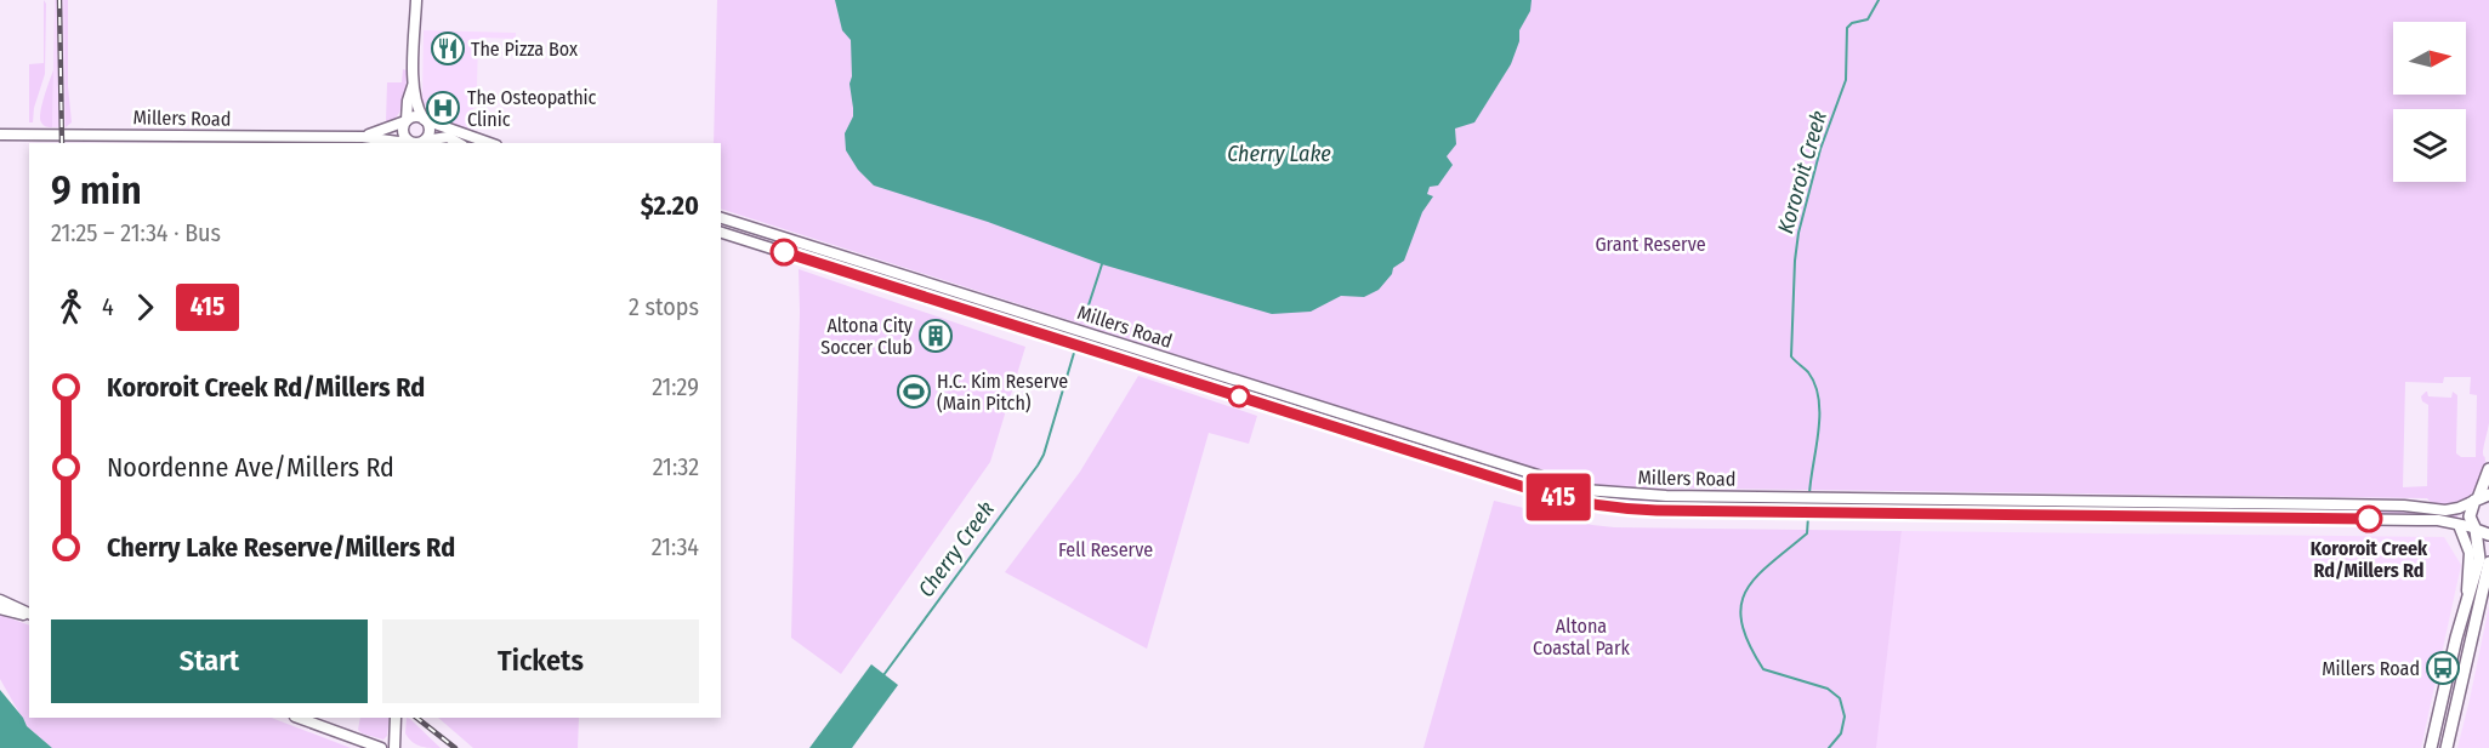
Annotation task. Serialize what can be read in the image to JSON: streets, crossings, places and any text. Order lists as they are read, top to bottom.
{
  "streets": {
    "main road": ["Millers Road"]
  },
  "water": ["Cherry Lake", "Kororoit Creek", "Cherry Creek"],
  "parks": ["Grant Reserve", "Fell Reserve", "Altona Coastal Park"],
  "places": {
    "restaurant": ["The Pizza Box"],
    "hospital": ["The Osteopathic Clinic"],
    "building": ["Altona City Soccer Club"],
    "sports": ["H.C. Kim Reserve (Main Pitch)"],
    "other": ["Kororoit Creek Rd/Millers Rd"],
    "bus stop": ["Millers Road"]
  },
  "lines": ["bus line 415"],
  "north": "right",
  "page": {
    "on_map": "415",
    "heading": ["9 min", "21:25 – 21:34 · Bus", "$2.20"],
    "legs": ["4", "415", "2 stops"],
    "list": [
      {
        "name": "Kororoit Creek Rd/Millers Rd",
        "value": "21:29"
      },
      {
        "name": "Noordenne Ave/Millers Rd",
        "value": "21:32"
      },
      {
        "name": "Cherry Lake Reserve/Millers Rd",
        "value": "21:34"
      }
    ],
    "buttons": ["Start", "Tickets"]
  }
}
